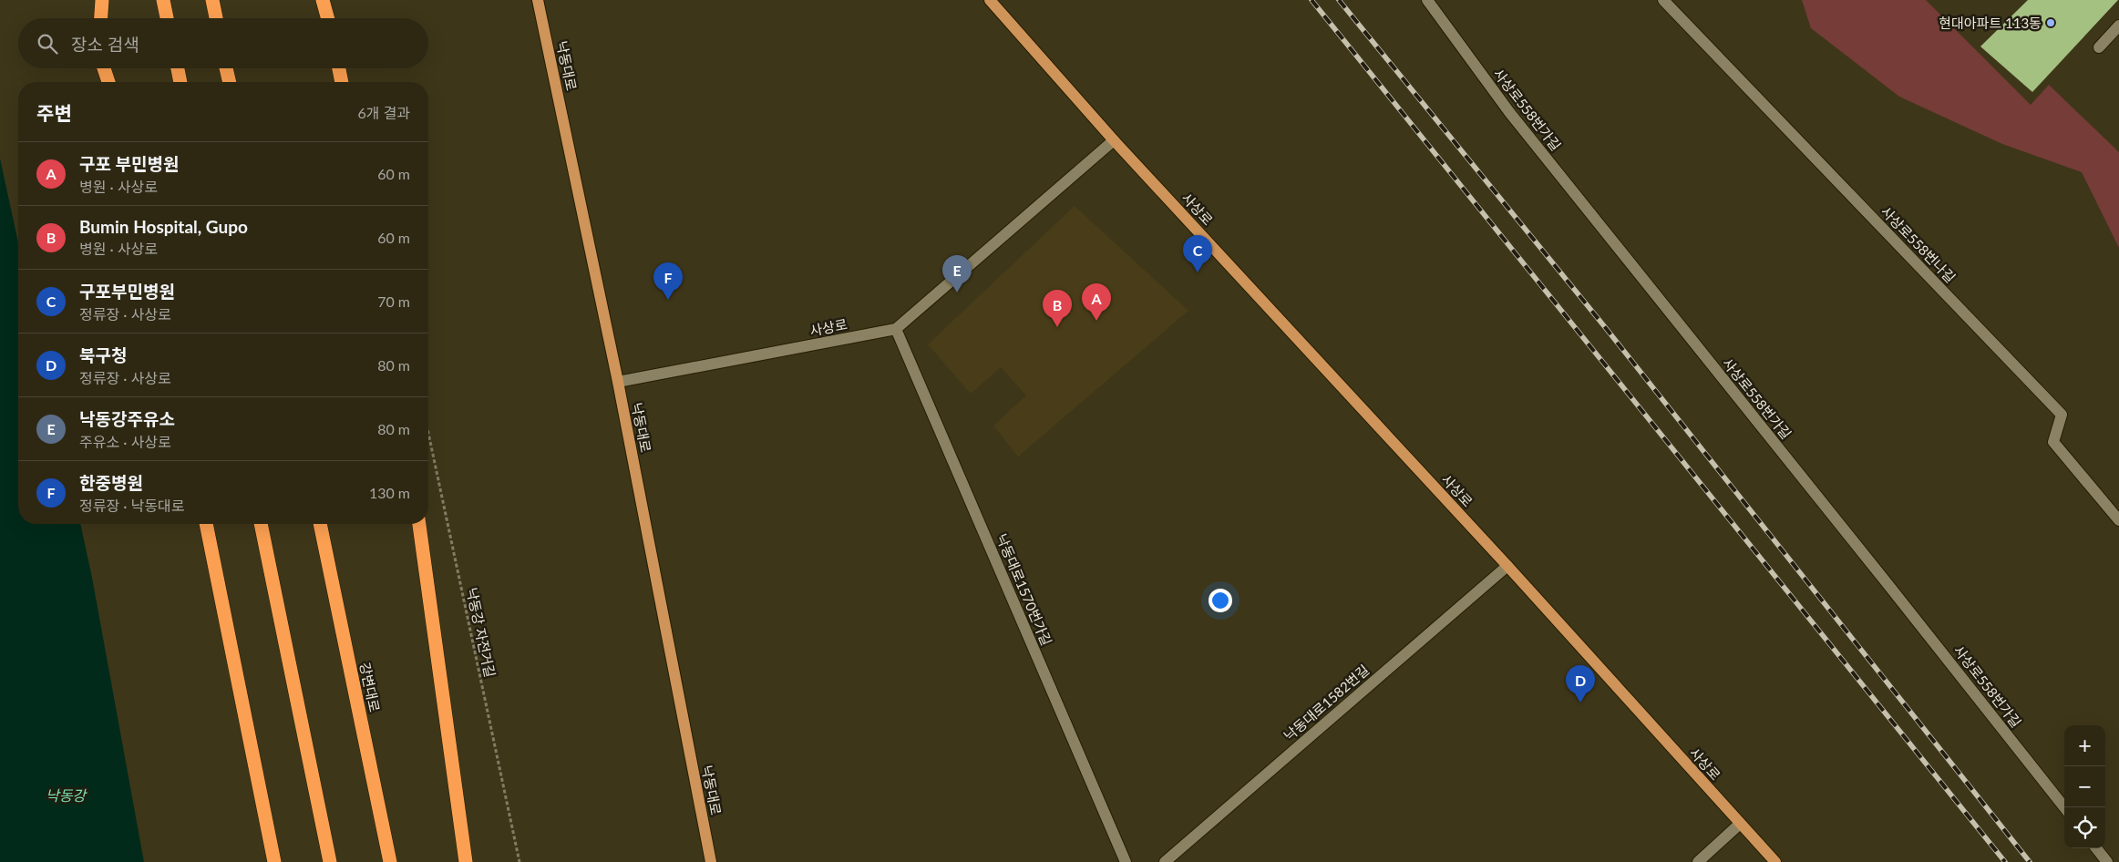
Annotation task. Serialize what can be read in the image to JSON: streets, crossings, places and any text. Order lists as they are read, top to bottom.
{
  "streets": {
    "highway": ["강변대로"],
    "main road": ["낙동대로", "사상로"],
    "street": [
      "사상로558번가길",
      "사상로558번나길",
      "낙동대로1570번가길",
      "낙동대로1582번길"
    ],
    "path": ["낙동강 자전거길"]
  },
  "crossings": [
    ["낙동대로", "사상로"],
    ["사상로", "낙동대로1570번가길"],
    ["사상로", "낙동대로1582번길"]
  ],
  "water": ["낙동강"],
  "places": ["현대아파트 113동"],
  "page": {
    "search": "장소 검색",
    "heading": ["주변", "6개 결과"],
    "list": [
      {
        "mark": "A",
        "name": "구포 부민병원",
        "note": "병원 · 사상로",
        "value": "60 m"
      },
      {
        "mark": "B",
        "name": "Bumin Hospital, Gupo",
        "note": "병원 · 사상로",
        "value": "60 m"
      },
      {
        "mark": "C",
        "name": "구포부민병원",
        "note": "정류장 · 사상로",
        "value": "70 m"
      },
      {
        "mark": "D",
        "name": "북구청",
        "note": "정류장 · 사상로",
        "value": "80 m"
      },
      {
        "mark": "E",
        "name": "낙동강주유소",
        "note": "주유소 · 사상로",
        "value": "80 m"
      },
      {
        "mark": "F",
        "name": "한중병원",
        "note": "정류장 · 낙동대로",
        "value": "130 m"
      }
    ],
    "pins": [
      "C",
      "E",
      "F",
      "A",
      "B",
      "D"
    ],
    "map_buttons": ["+", "−"]
  }
}
